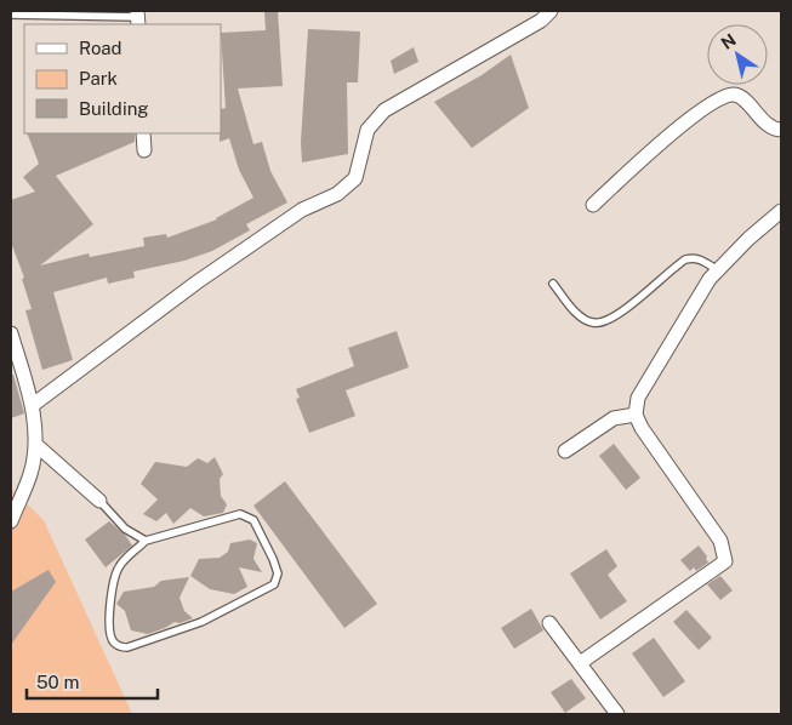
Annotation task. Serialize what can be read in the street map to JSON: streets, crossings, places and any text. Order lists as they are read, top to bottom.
{
  "legend": ["Road", "Park", "Building"],
  "scale_bar": "50 m",
  "north": "top left"
}
